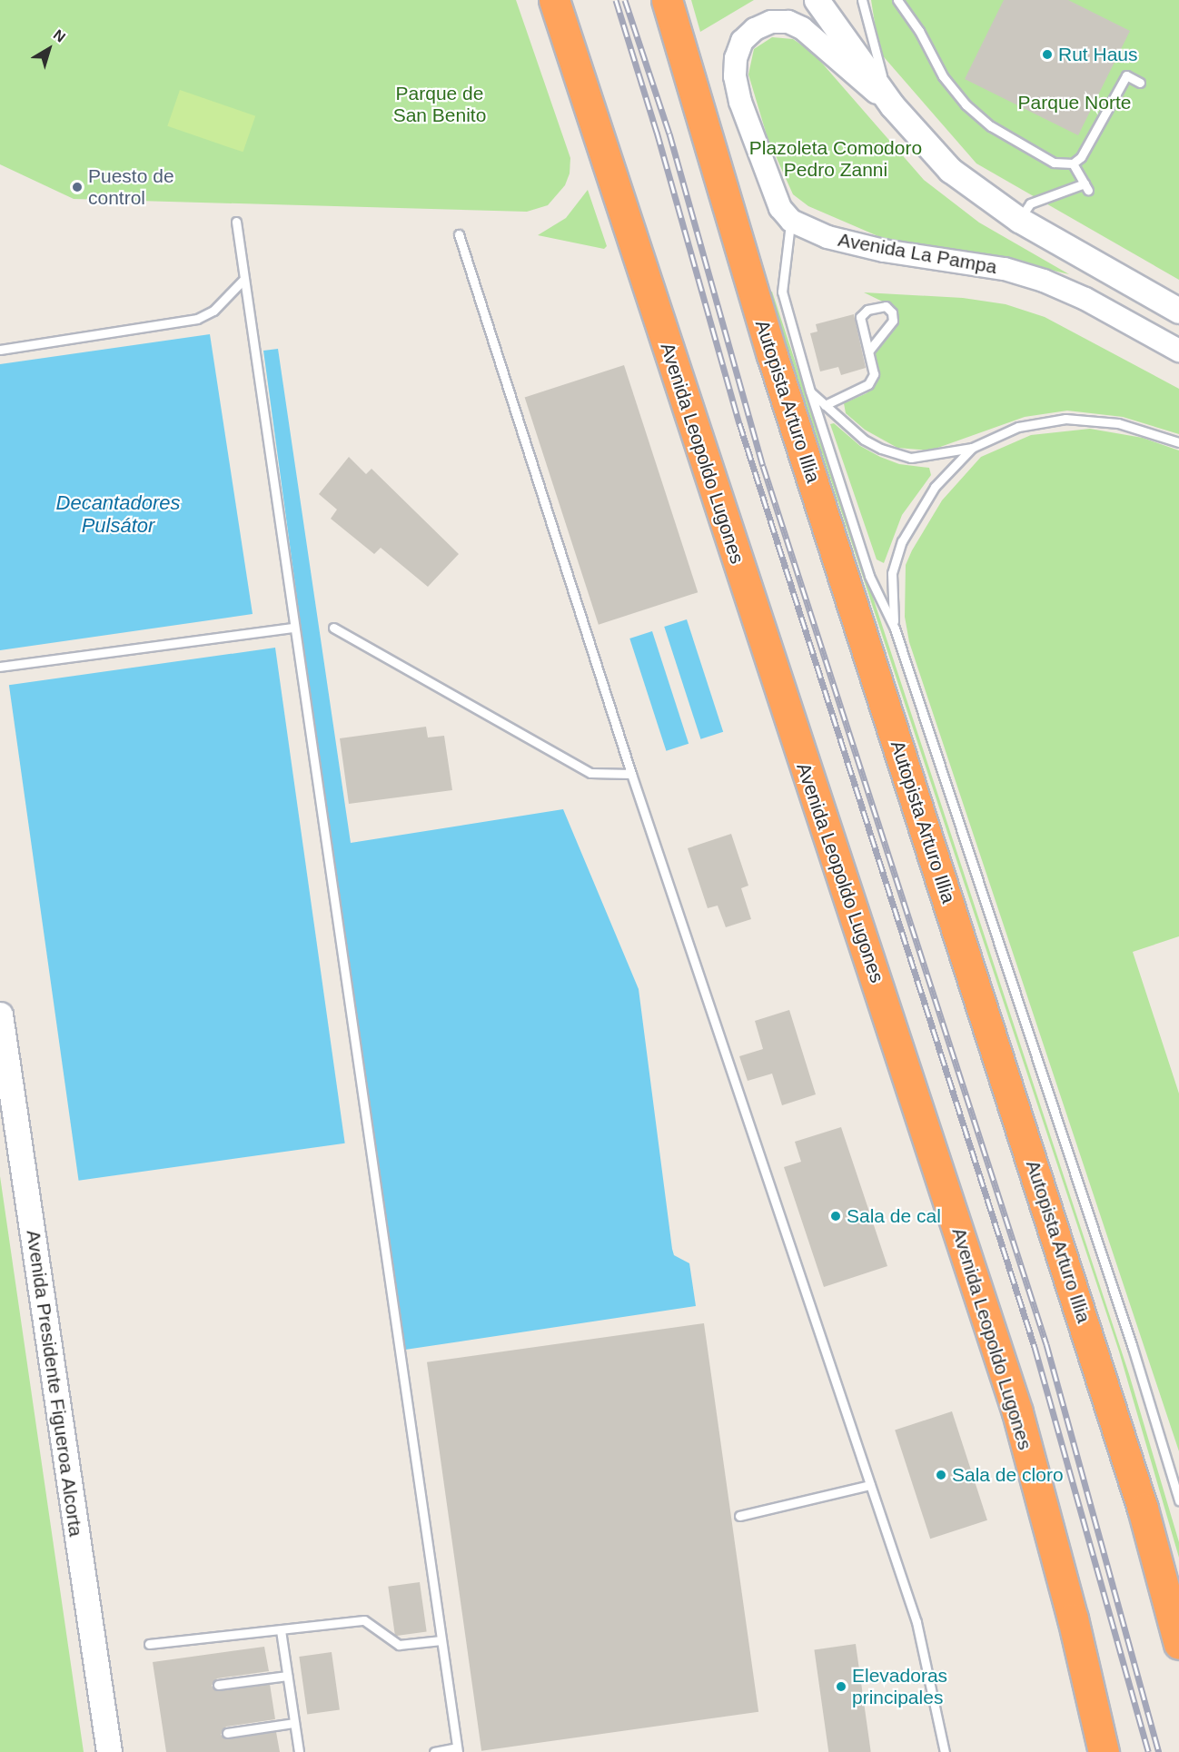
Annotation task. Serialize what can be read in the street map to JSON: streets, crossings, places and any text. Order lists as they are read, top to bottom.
{
  "streets": {
    "highway": ["Autopista Arturo Illia", "Avenida Leopoldo Lugones"],
    "main road": ["Avenida Presidente Figueroa Alcorta"],
    "street": ["Avenida La Pampa"]
  },
  "water": ["Decantadores Pulsátor"],
  "parks": ["Parque de San Benito", "Parque Norte", "Plazoleta Comodoro Pedro Zanni"],
  "places": [
    "Rut Haus",
    "Puesto de control",
    "Sala de cal",
    "Sala de cloro",
    "Elevadoras principales"
  ],
  "north": "top right"
}
